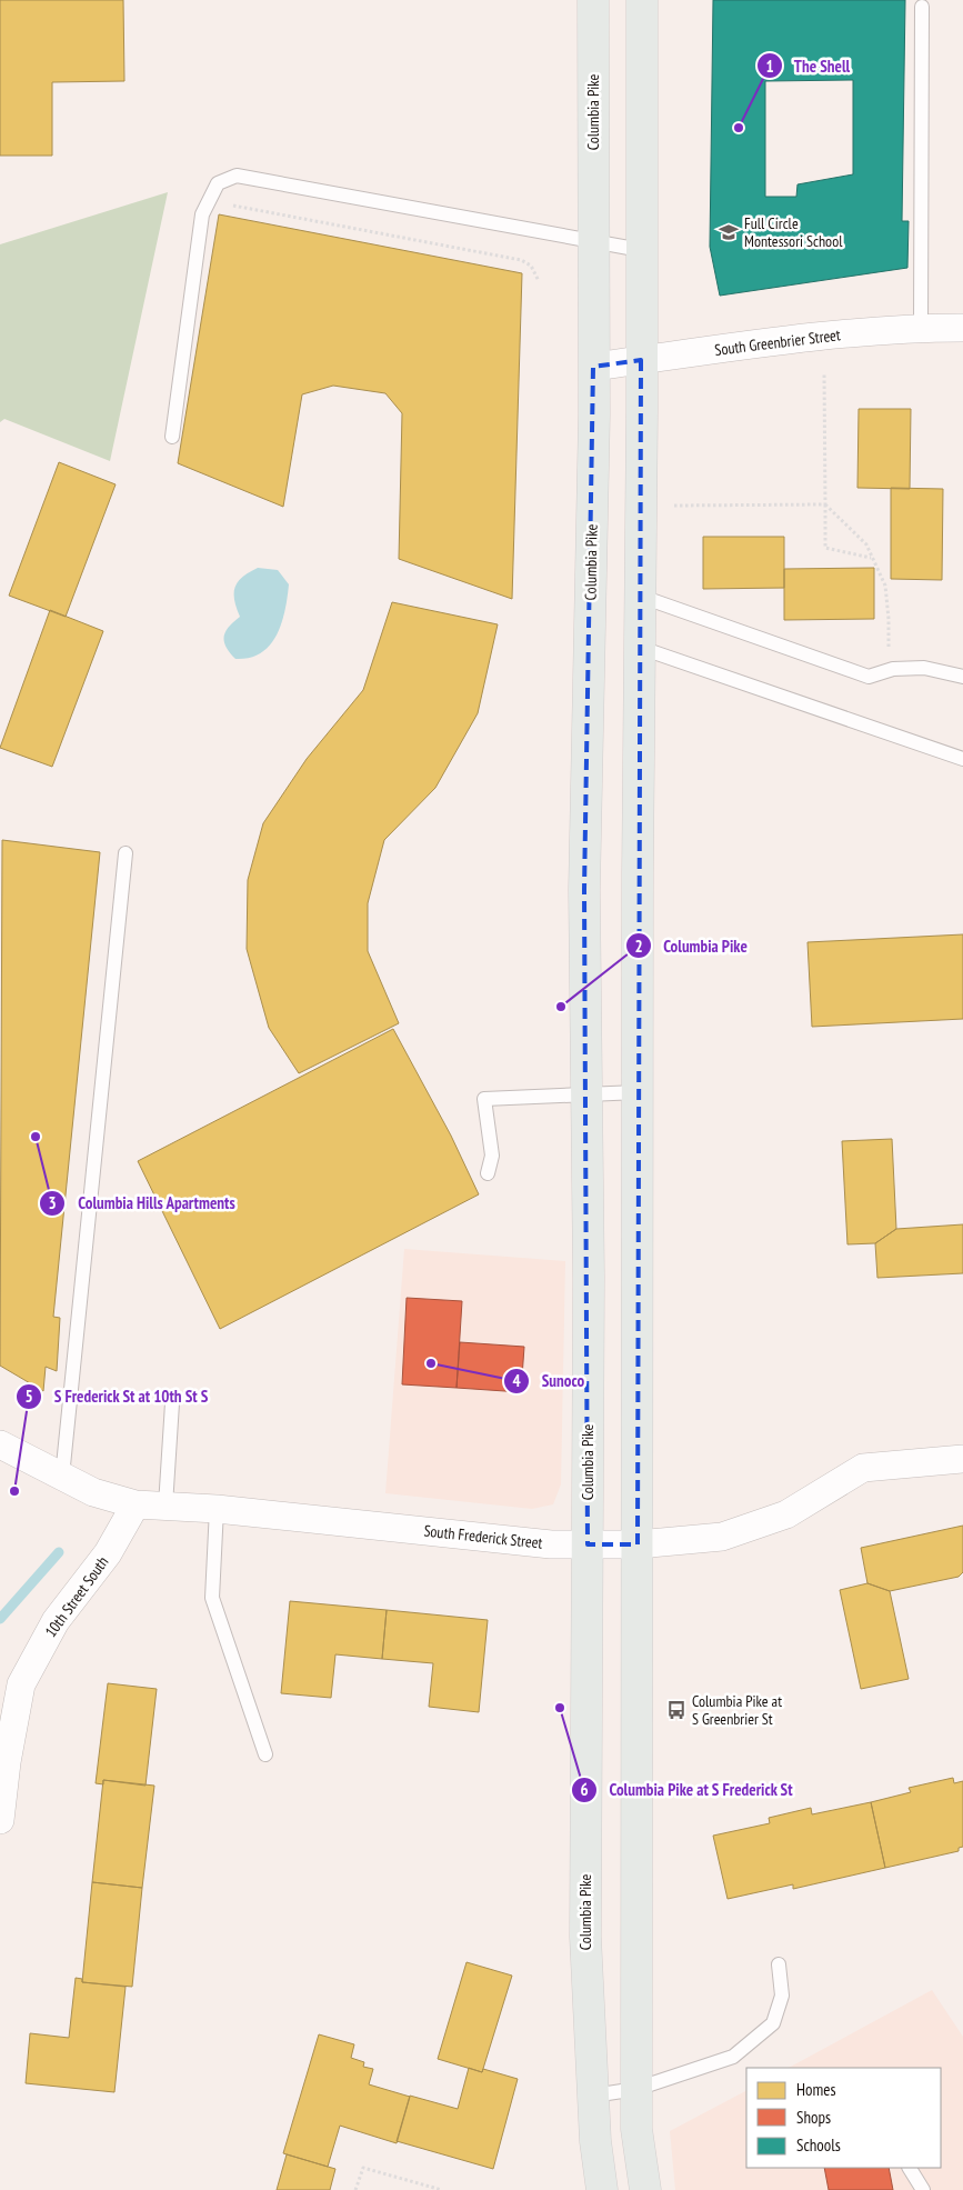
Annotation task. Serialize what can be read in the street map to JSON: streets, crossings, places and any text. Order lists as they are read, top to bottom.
{
  "streets": {
    "main road": ["Columbia Pike"],
    "street": ["South Greenbrier Street", "South Frederick Street", "10th Street South"]
  },
  "crossings": [
    ["Columbia Pike", "South Greenbrier Street"],
    ["Columbia Pike", "South Frederick Street"],
    ["South Frederick Street", "10th Street South"]
  ],
  "places": {
    "other": [
      "The Shell",
      "Columbia Pike",
      "Columbia Hills Apartments",
      "Sunoco",
      "S Frederick St at 10th St S",
      "Columbia Pike at S Frederick St"
    ],
    "school or university": ["Full Circle Montessori School"],
    "bus stop": ["Columbia Pike at S Greenbrier St"]
  },
  "legend": ["Homes", "Shops", "Schools"]
}
